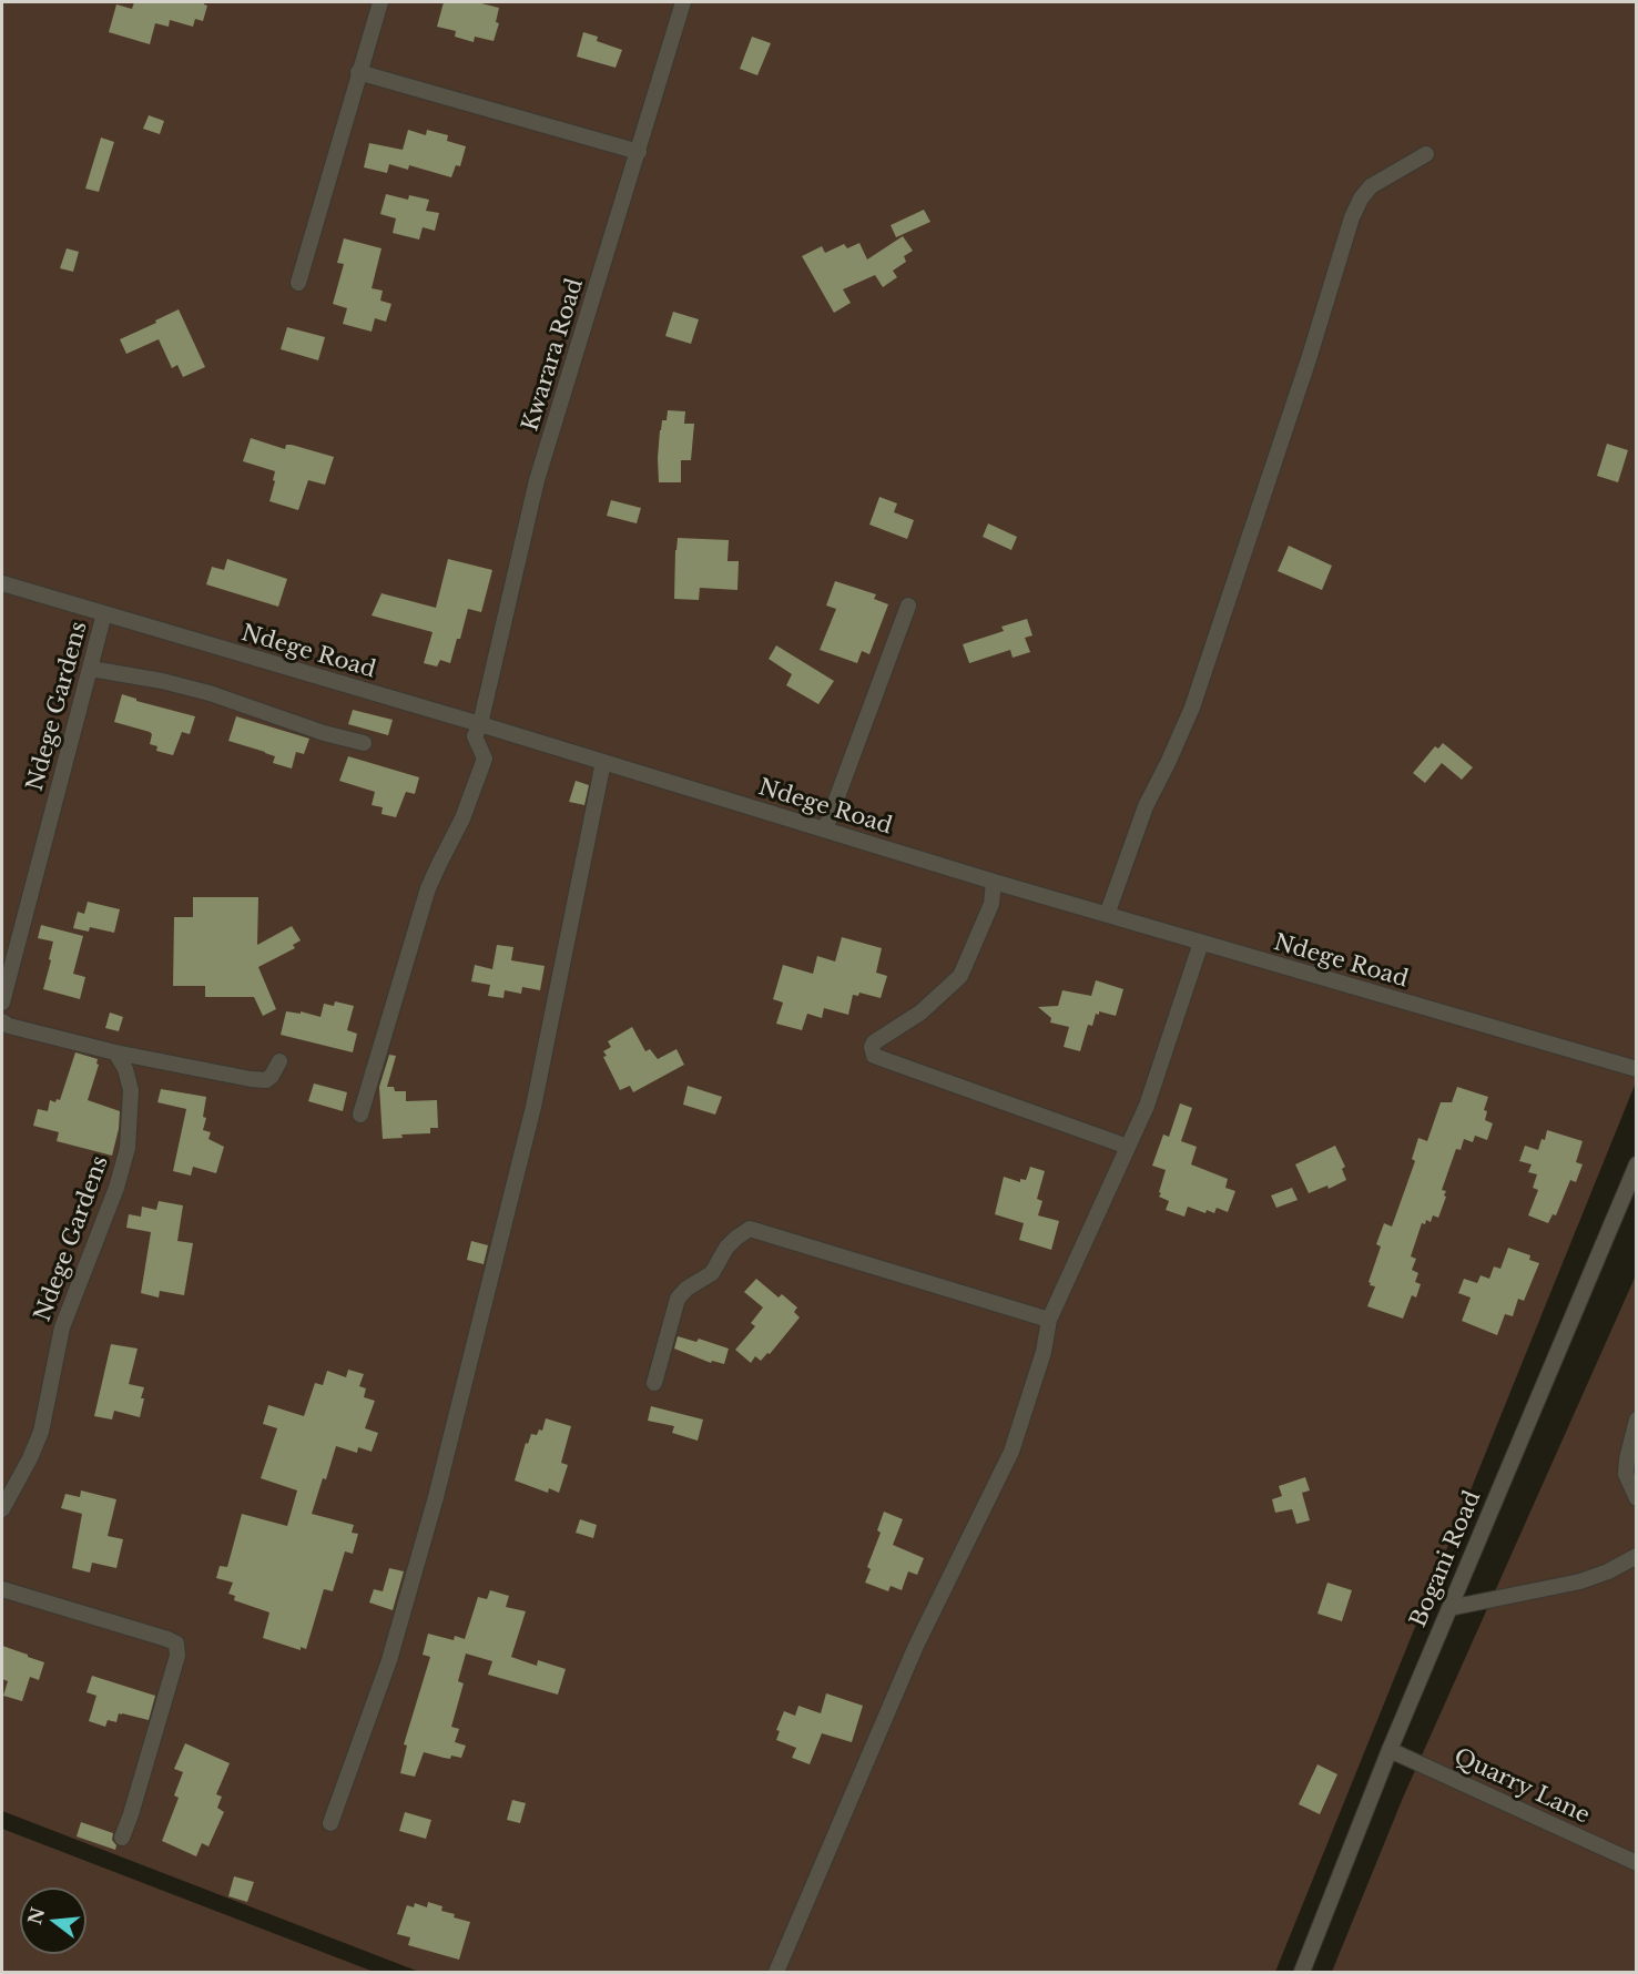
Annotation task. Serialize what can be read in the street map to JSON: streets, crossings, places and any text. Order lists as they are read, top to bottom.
{
  "streets": {
    "street": [
      "Kwarara Road",
      "Ndege Road",
      "Ndege Gardens",
      "Bogani Road",
      "Quarry Lane"
    ]
  },
  "crossings": [
    ["Kwarara Road", "Ndege Road"],
    ["Ndege Road", "Ndege Gardens"],
    ["Bogani Road", "Quarry Lane"]
  ],
  "north": "left"
}
